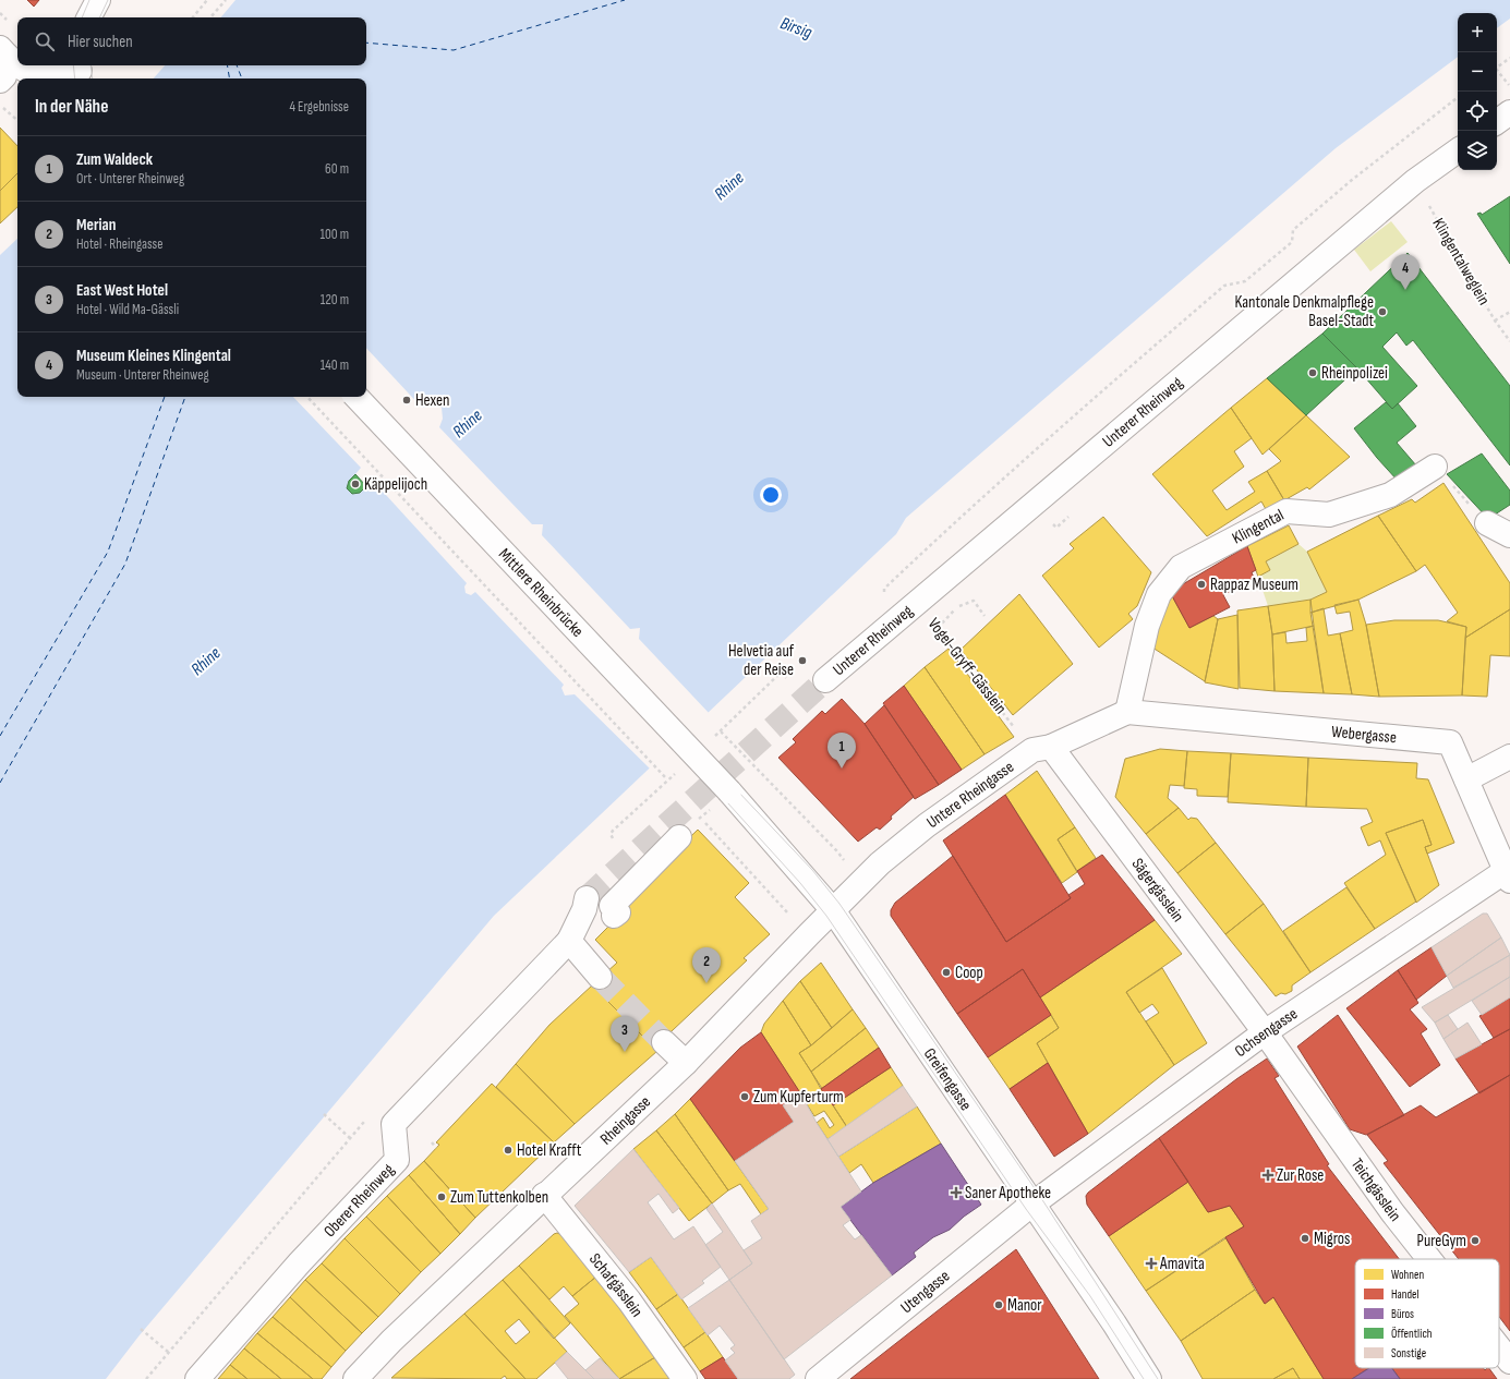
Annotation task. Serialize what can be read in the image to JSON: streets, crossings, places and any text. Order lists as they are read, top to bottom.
{
  "streets": {
    "street": [
      "Unterer Rheinweg",
      "Klingental",
      "Mittlere Rheinbrücke",
      "Webergasse",
      "Untere Rheingasse",
      "Sägergässlein",
      "Ochsengasse",
      "Greifengasse",
      "Rheingasse",
      "Teichgässlein",
      "Oberer Rheinweg",
      "Schafgässlein",
      "Utengasse"
    ],
    "path": ["Klingentalweglein", "Vogel-Gryff-Gässlein"]
  },
  "crossings": [
    ["Klingentalweglein", "Unterer Rheinweg"],
    ["Unterer Rheinweg", "Vogel-Gryff-Gässlein"],
    ["Klingental", "Webergasse"],
    ["Klingental", "Untere Rheingasse"],
    ["Mittlere Rheinbrücke", "Greifengasse"],
    ["Webergasse", "Untere Rheingasse"],
    ["Webergasse", "Ochsengasse"],
    ["Untere Rheingasse", "Sägergässlein"],
    ["Untere Rheingasse", "Greifengasse"],
    ["Untere Rheingasse", "Rheingasse"],
    ["Sägergässlein", "Ochsengasse"],
    ["Sägergässlein", "Teichgässlein"],
    ["Ochsengasse", "Greifengasse"],
    ["Ochsengasse", "Teichgässlein"],
    ["Ochsengasse", "Utengasse"],
    ["Greifengasse", "Rheingasse"],
    ["Greifengasse", "Utengasse"],
    ["Rheingasse", "Schafgässlein"]
  ],
  "water": ["Birsig", "Rhine"],
  "places": {
    "other": [
      "Kantonale Denkmalpflege Basel-Stadt",
      "Rheinpolizei",
      "Hexen",
      "Käppelijoch",
      "Rappaz Museum",
      "Helvetia auf der Reise",
      "Coop",
      "Zum Kupferturm",
      "Hotel Krafft",
      "Zum Tuttenkolben",
      "Migros",
      "PureGym",
      "Manor"
    ],
    "health": ["Zur Rose", "Saner Apotheke", "Amavita"]
  },
  "legend": [
    "Wohnen",
    "Handel",
    "Büros",
    "Öffentlich",
    "Sonstige"
  ],
  "page": {
    "map_buttons": ["+", "−"],
    "search": "Hier suchen",
    "heading": ["In der Nähe", "4 Ergebnisse"],
    "list": [
      {
        "mark": "1",
        "name": "Zum Waldeck",
        "note": "Ort · Unterer Rheinweg",
        "value": "60 m"
      },
      {
        "mark": "2",
        "name": "Merian",
        "note": "Hotel · Rheingasse",
        "value": "100 m"
      },
      {
        "mark": "3",
        "name": "East West Hotel",
        "note": "Hotel · Wild Ma-Gässli",
        "value": "120 m"
      },
      {
        "mark": "4",
        "name": "Museum Kleines Klingental",
        "note": "Museum · Unterer Rheinweg",
        "value": "140 m"
      }
    ],
    "pins": [
      "4",
      "1",
      "2",
      "3"
    ]
  }
}
